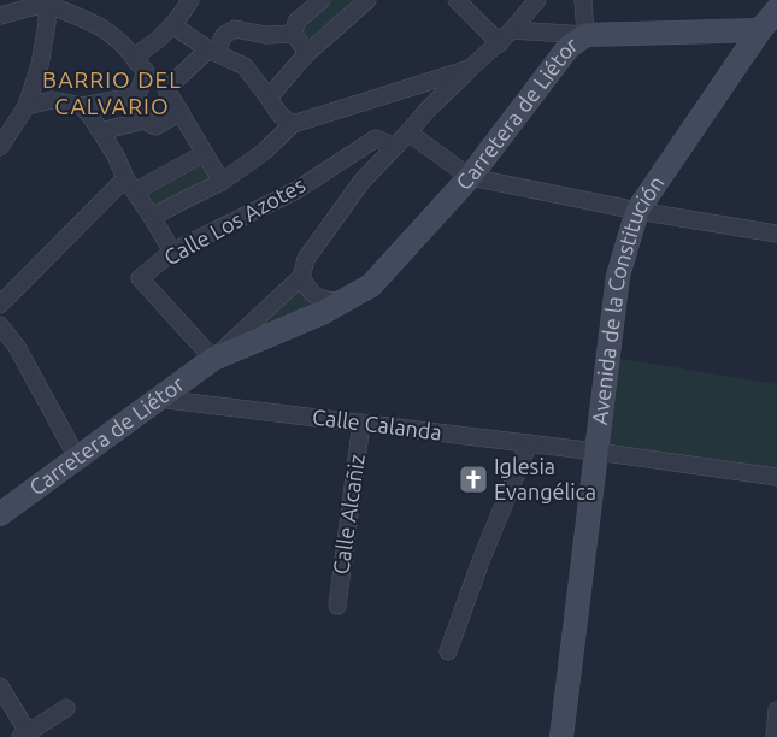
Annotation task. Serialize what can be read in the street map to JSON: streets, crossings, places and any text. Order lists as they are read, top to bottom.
{
  "streets": {
    "street": [
      "Carretera de Liétor",
      "Calle Los Azotes",
      "Avenida de la Constitución",
      "Calle Calanda",
      "Calle Alcañiz"
    ]
  },
  "crossings": [
    ["Carretera de Liétor", "Calle Los Azotes"],
    ["Carretera de Liétor", "Avenida de la Constitución"],
    ["Carretera de Liétor", "Calle Calanda"],
    ["Avenida de la Constitución", "Calle Calanda"],
    ["Calle Calanda", "Calle Alcañiz"]
  ],
  "districts": ["BARRIO DEL CALVARIO"],
  "places": {
    "church": ["Iglesia Evangélica"]
  }
}
